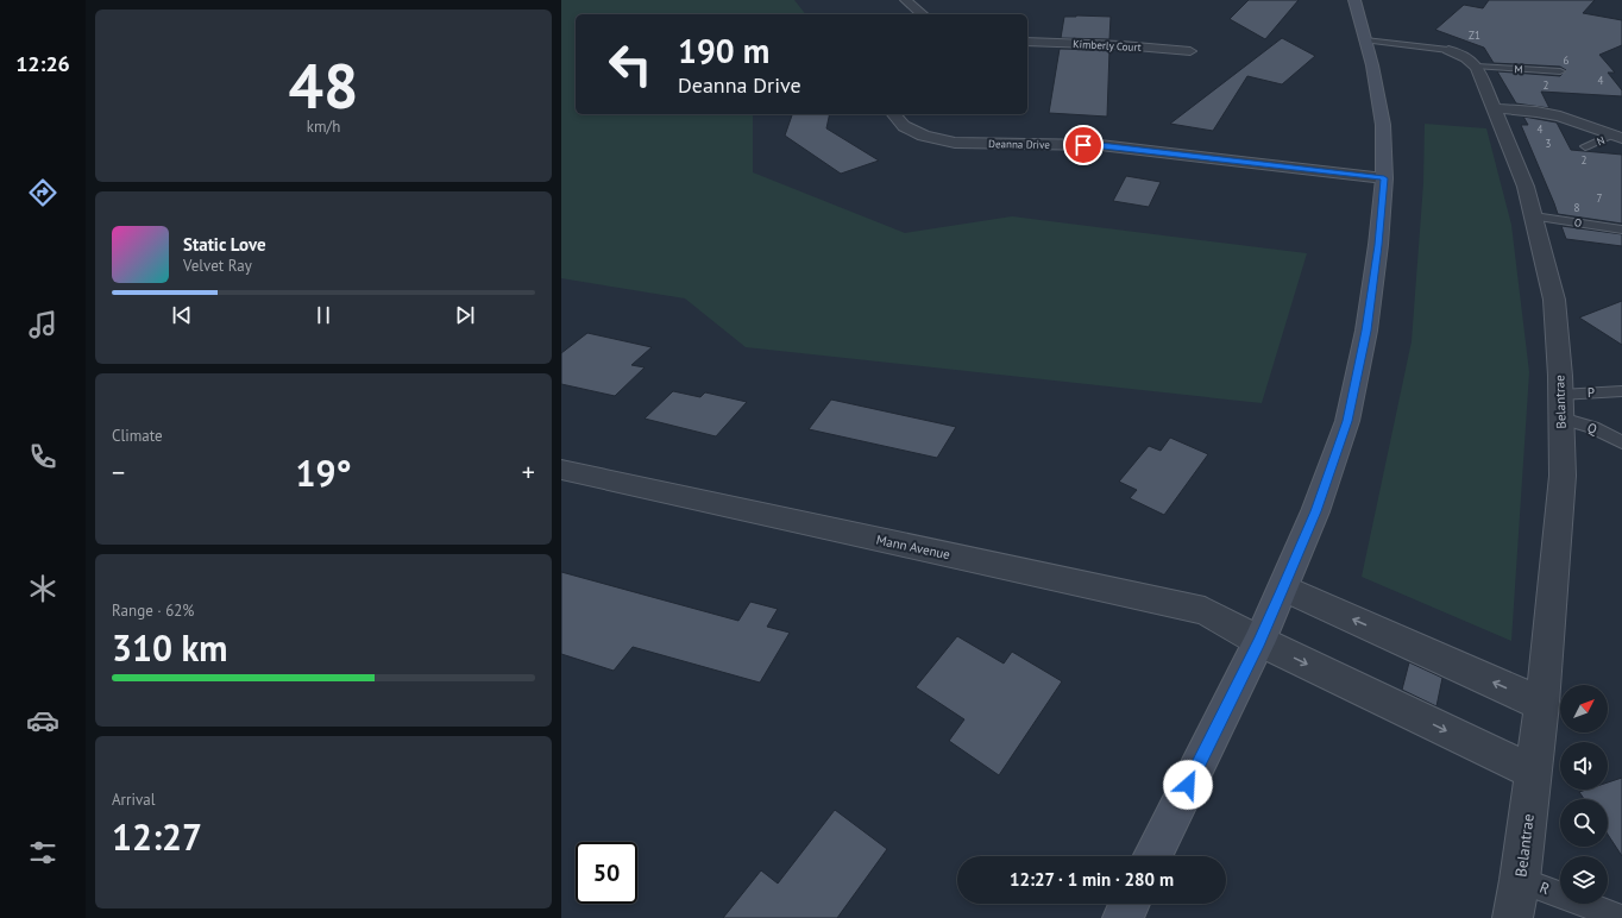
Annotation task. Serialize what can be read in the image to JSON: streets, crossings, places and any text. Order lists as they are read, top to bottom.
{
  "streets": {
    "street": [
      "Kimberly Court",
      "Deanna Drive",
      "Belantrae",
      "Mann Avenue"
    ],
    "lane": [
      "M",
      "N",
      "O",
      "P",
      "Q",
      "R"
    ]
  },
  "crossings": [
    ["M", "Belantrae"],
    ["O", "Belantrae"],
    ["P", "Belantrae"],
    ["P", "Q"],
    ["Belantrae", "Q"],
    ["Belantrae", "R"]
  ],
  "house_numbers": [
    "Z1",
    "6",
    "4",
    "2",
    "4",
    "3",
    "2",
    "7",
    "8"
  ],
  "north": "top right",
  "page": {
    "tabs": "12:26",
    "tile": [
      ["48", "km/h"],
      "Climate",
      ["Range · 62%", "310 km"],
      ["Arrival", "12:27"]
    ],
    "turn": ["190 m", "Deanna Drive"],
    "song": ["Static Love", "Velvet Ray"],
    "heat": ["−", "19°", "+"],
    "limit": "50",
    "trip": "12:27 · 1 min · 280 m"
  }
}
